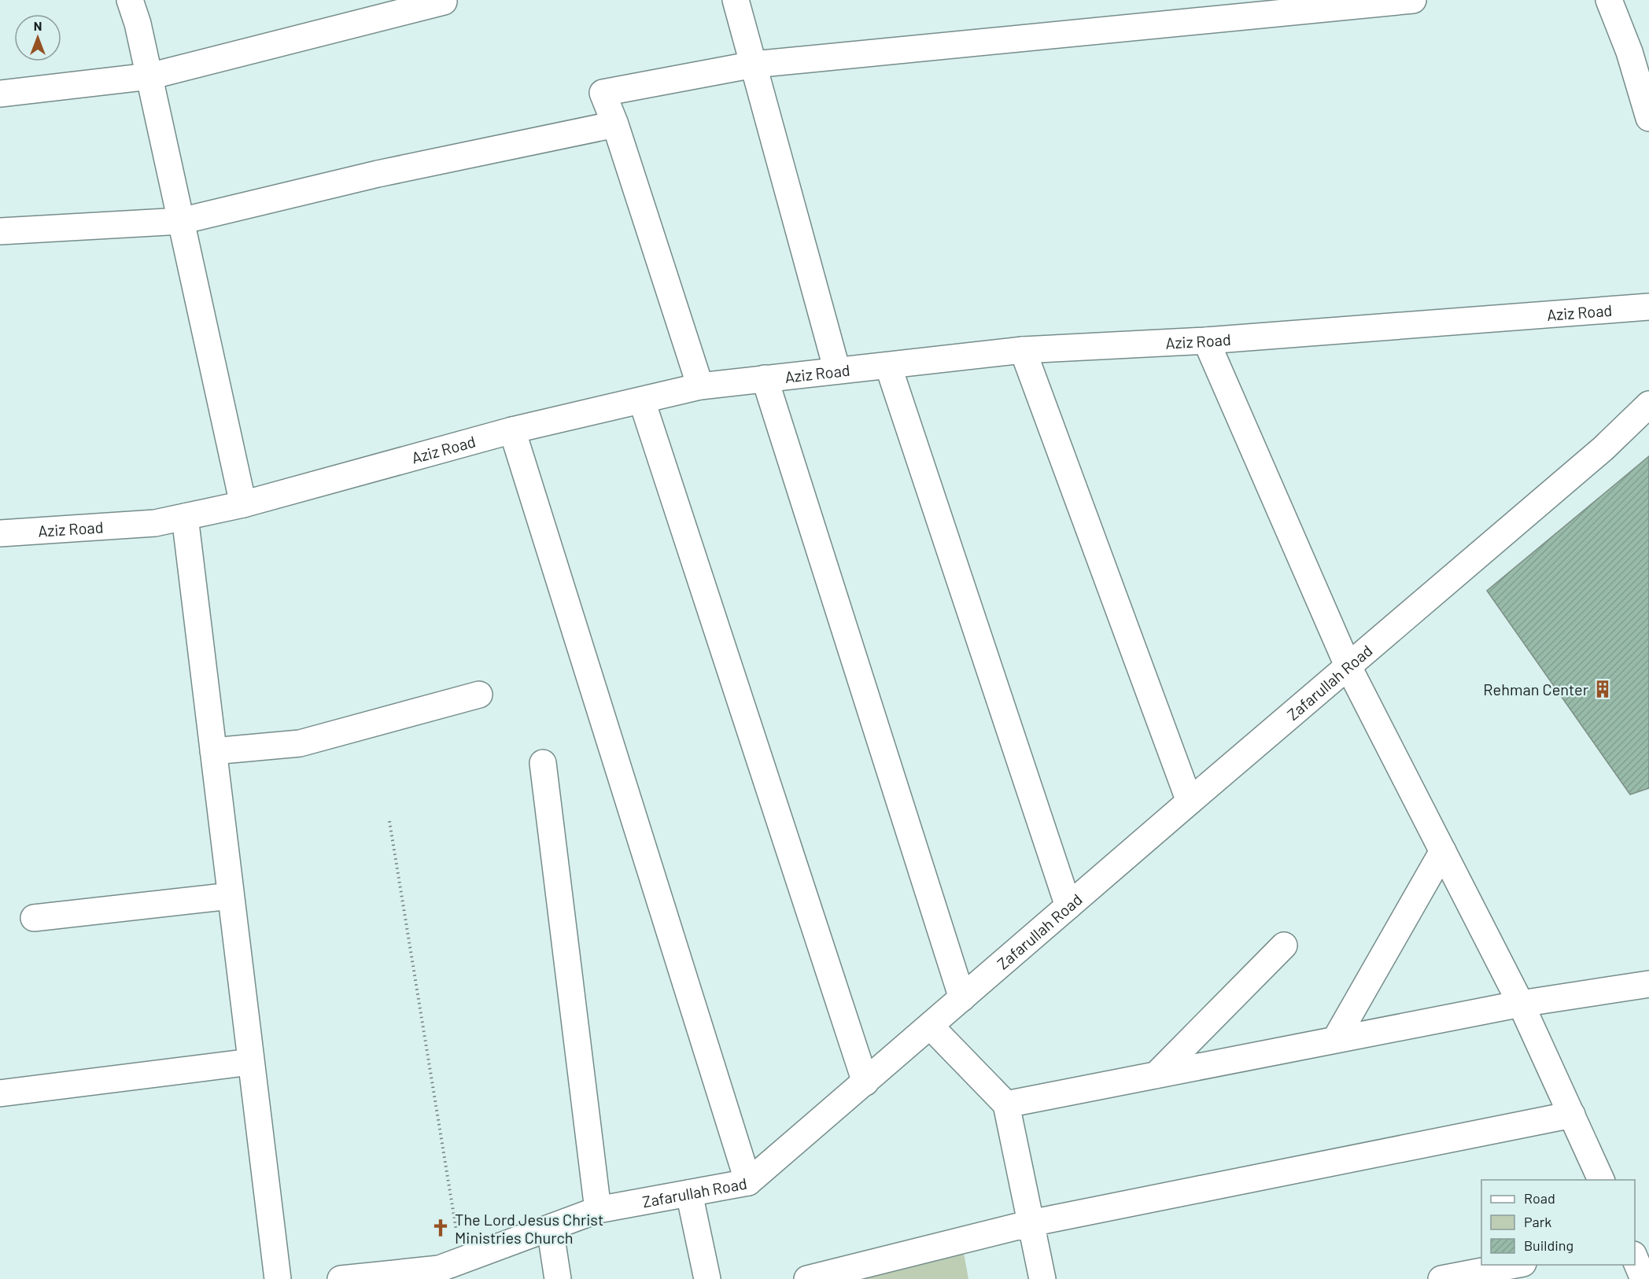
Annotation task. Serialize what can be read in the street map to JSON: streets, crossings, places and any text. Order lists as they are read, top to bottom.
{
  "streets": {
    "street": ["Aziz Road", "Zafarullah Road"]
  },
  "places": {
    "building": ["Rehman Center"],
    "church": ["The Lord Jesus Christ Ministries Church"]
  },
  "legend": ["Road", "Park", "Building"],
  "north": "top"
}
